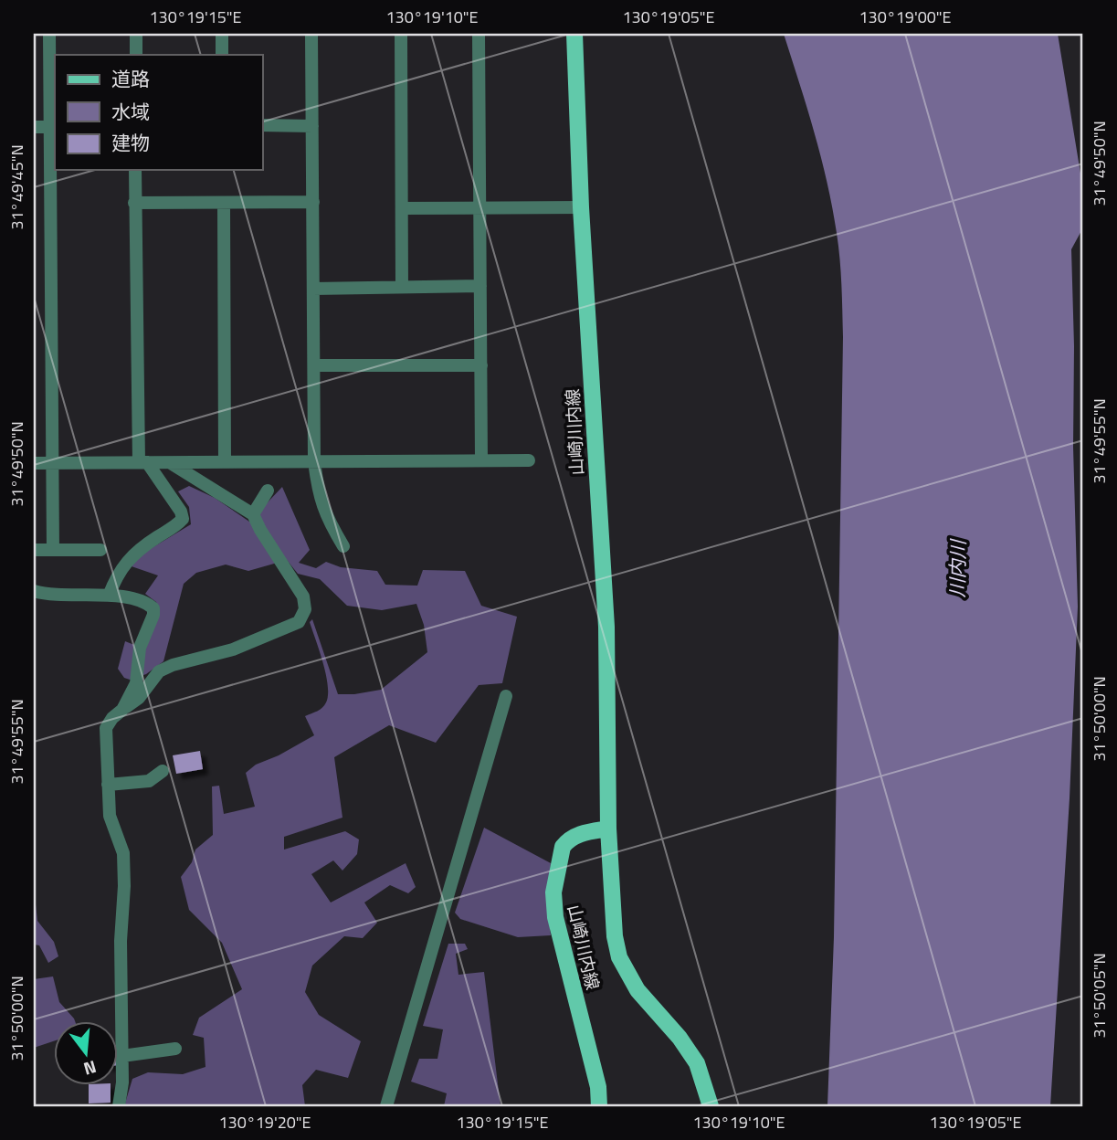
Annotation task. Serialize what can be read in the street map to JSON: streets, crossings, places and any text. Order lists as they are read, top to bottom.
{
  "streets": {
    "main road": ["山崎川内線"]
  },
  "water": ["川内川"],
  "legend": ["道路", "水域", "建物"],
  "north": "bottom",
  "coordinates": [
    "130°19'15\"E",
    "130°19'10\"E",
    "130°19'05\"E",
    "130°19'00\"E",
    "31°49'50\"N",
    "31°49'45\"N",
    "31°49'55\"N",
    "31°50'00\"N",
    "31°50'05\"N",
    "130°19'20\"E"
  ]
}
